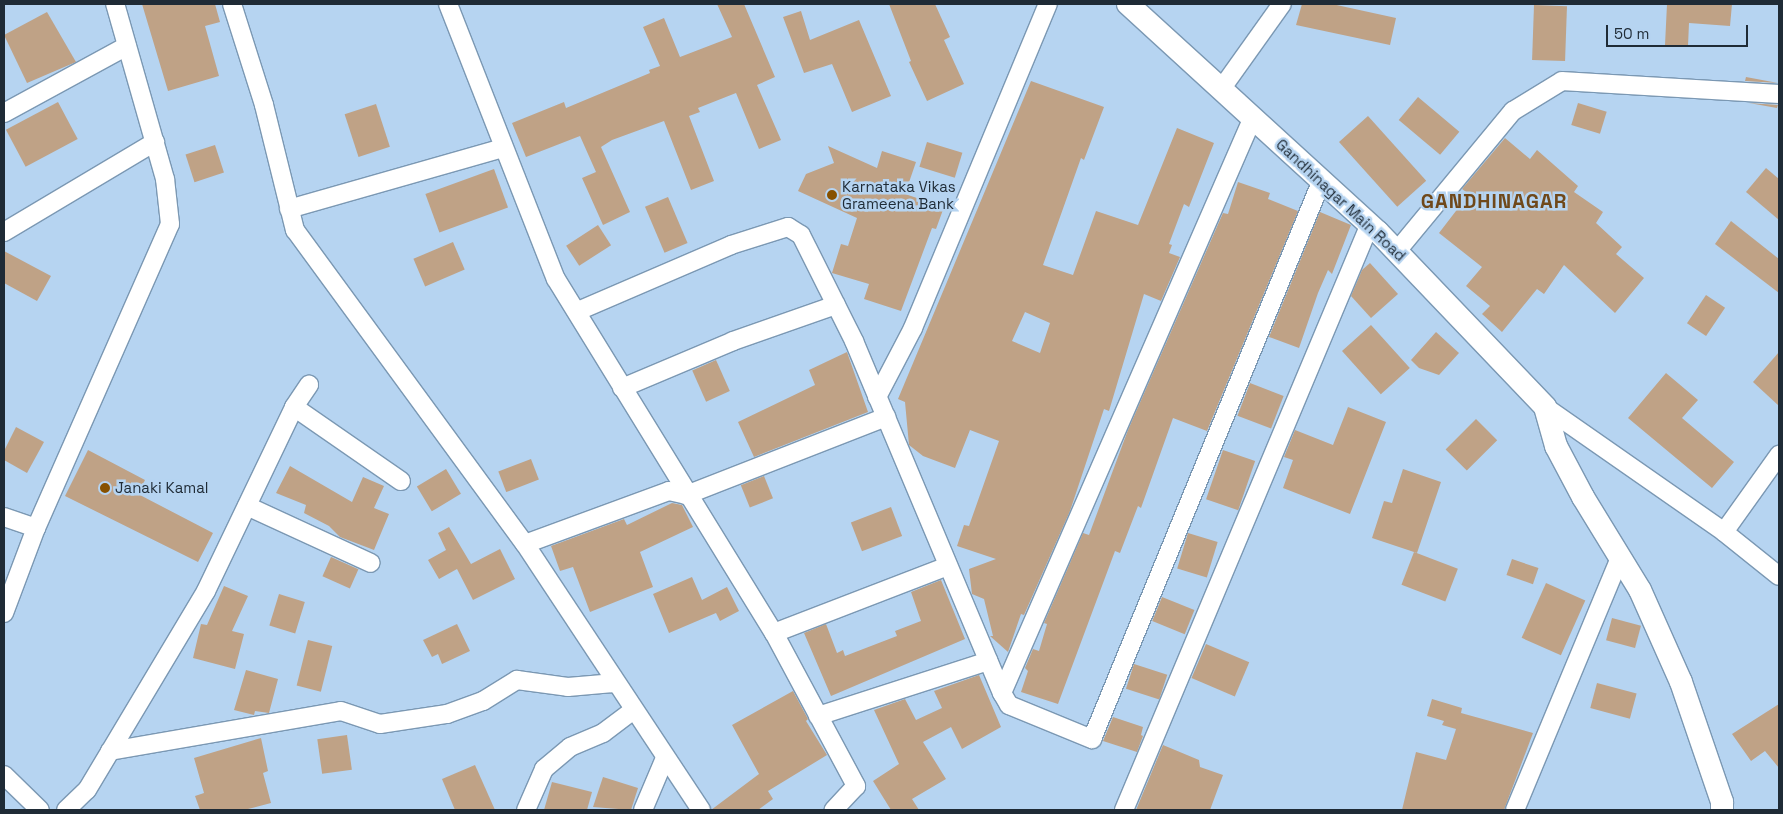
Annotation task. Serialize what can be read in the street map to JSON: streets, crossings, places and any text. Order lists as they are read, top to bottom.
{
  "streets": {
    "street": ["Gandhinagar Main Road"]
  },
  "districts": ["GANDHINAGAR"],
  "places": ["Karnataka Vikas Grameena Bank", "Janaki Kamal"],
  "scale_bar": "50 m"
}
